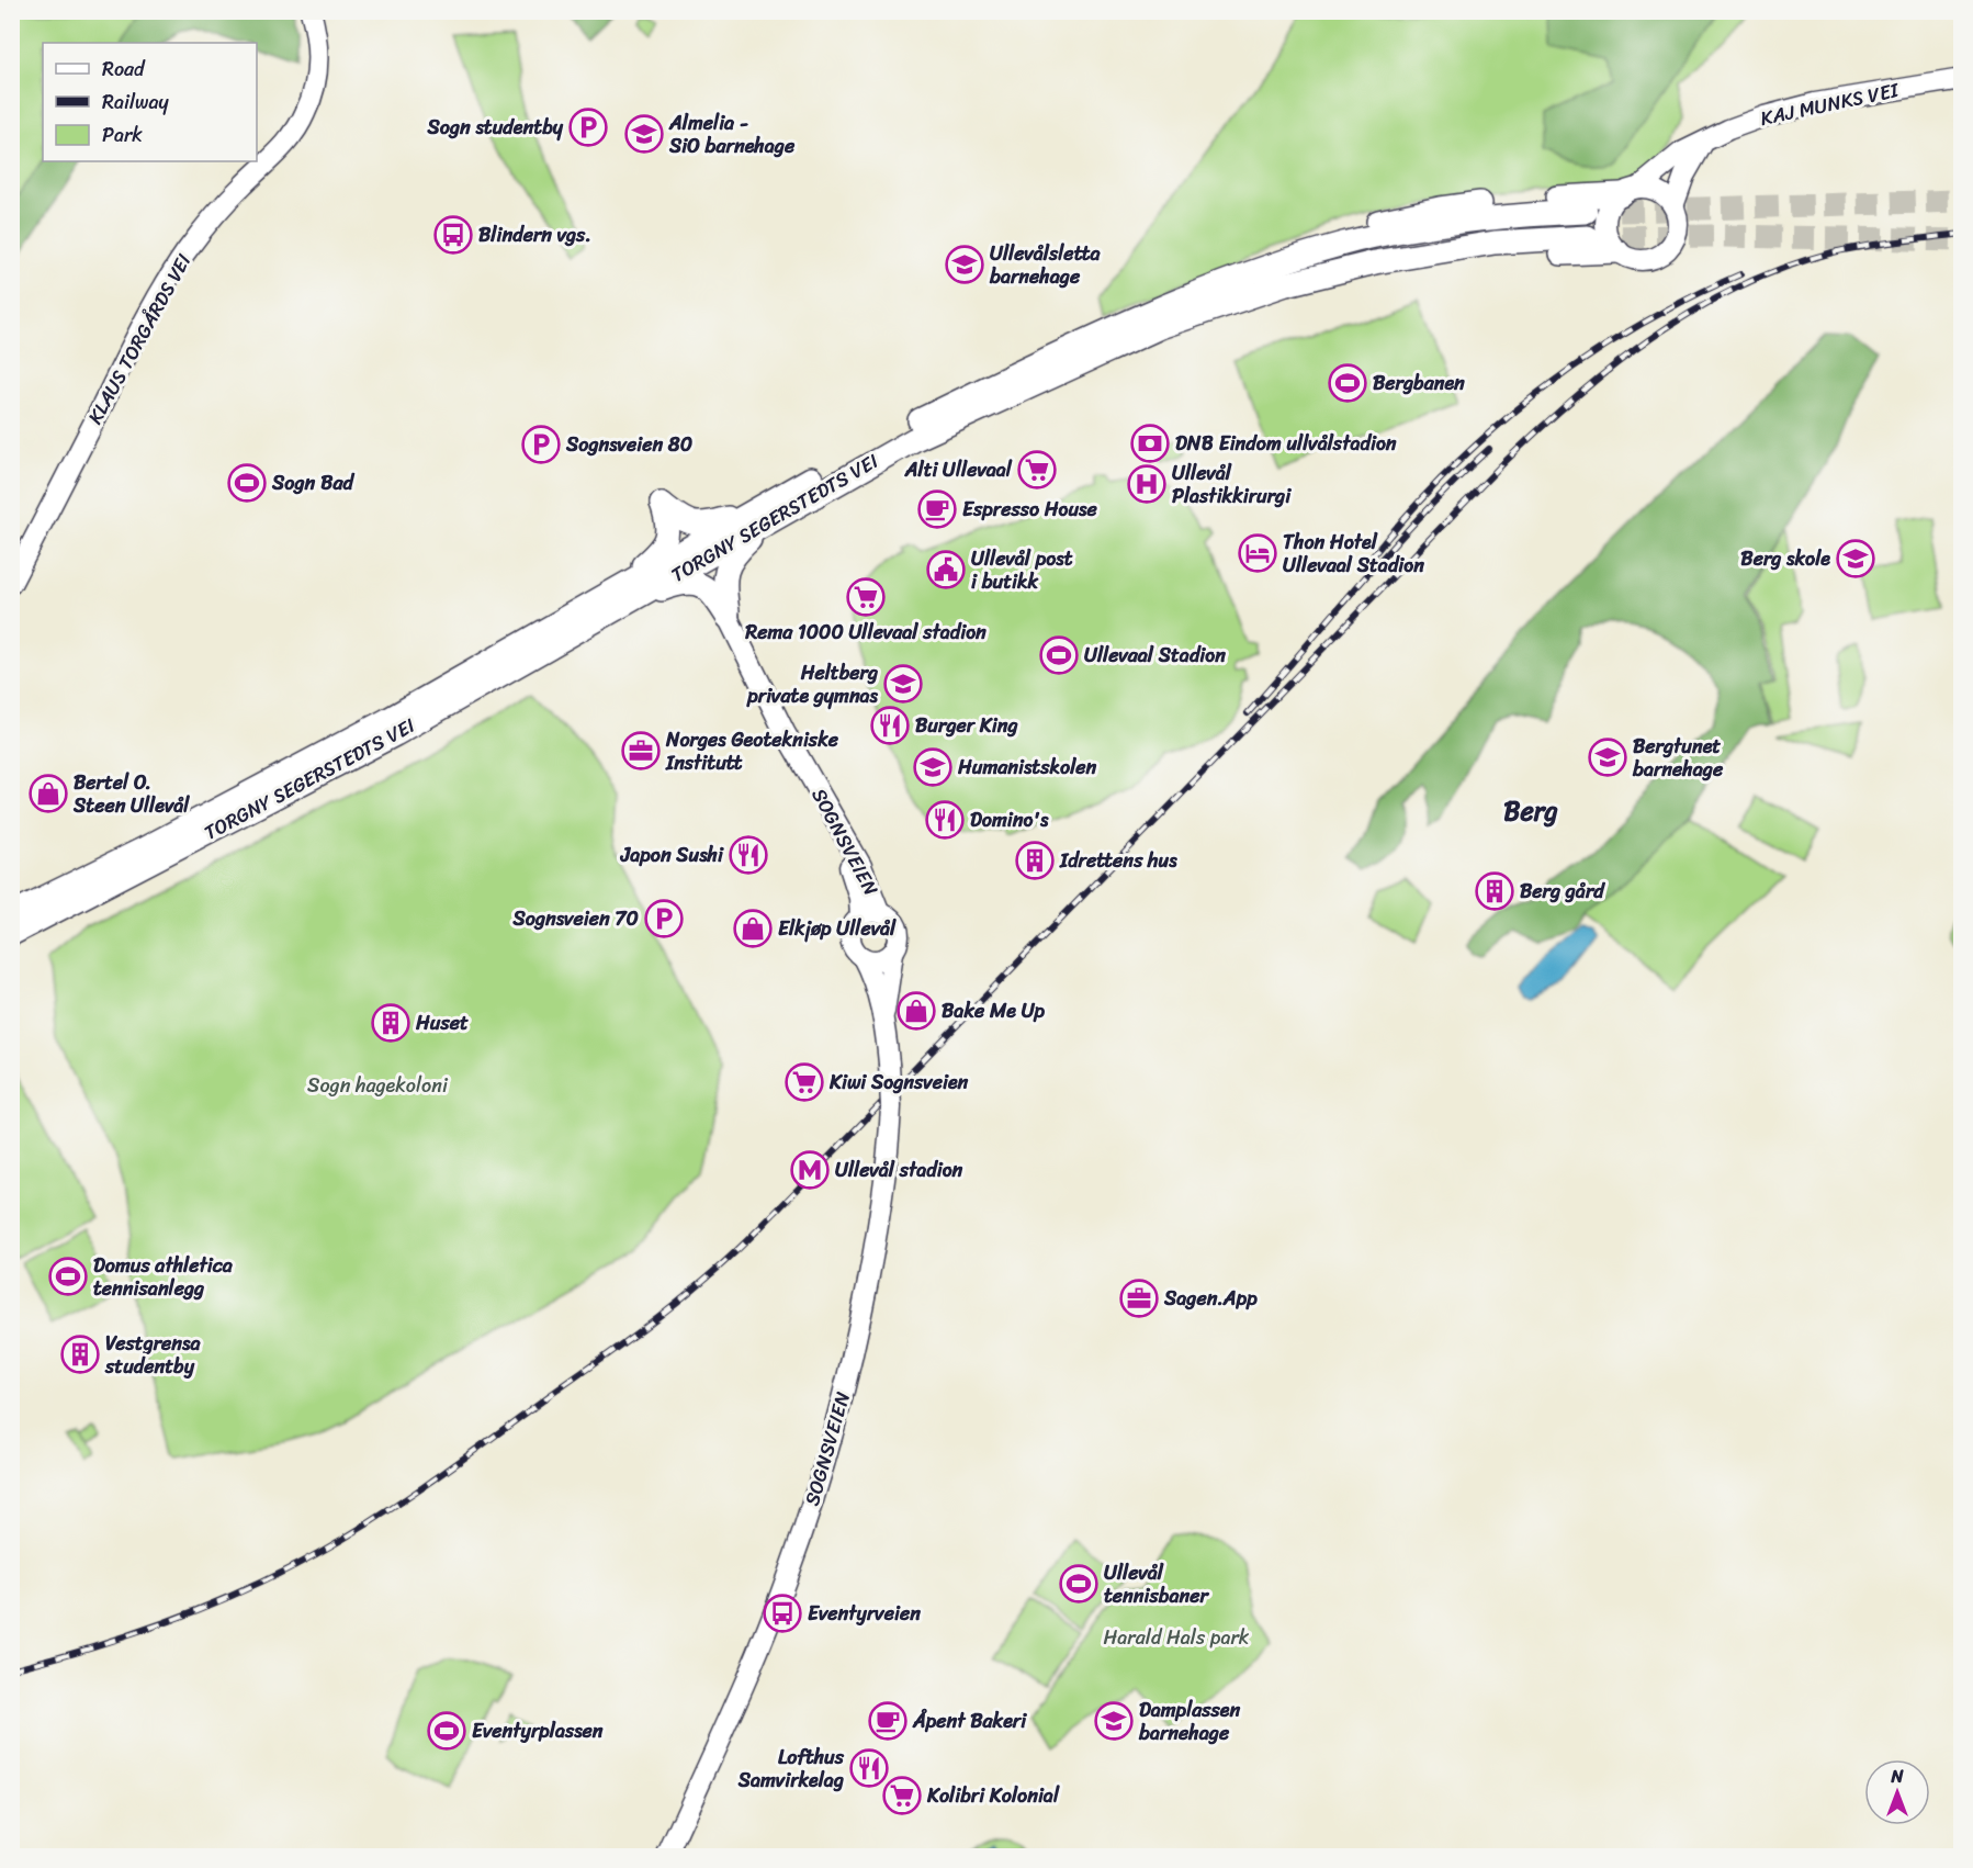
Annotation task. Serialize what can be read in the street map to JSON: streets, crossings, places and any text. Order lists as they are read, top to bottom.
{
  "streets": {
    "highway": ["TORGNY SEGERSTEDTS VEI"],
    "main road": ["KAJ MUNKS VEI", "KLAUS TORGÅRDS VEI", "SOGNSVEIEN"]
  },
  "districts": ["Berg"],
  "parks": ["Sogn hagekoloni", "Harald Hals park"],
  "places": {
    "parking": ["Sogn studentby", "Sognsveien 80", "Sognsveien 70"],
    "school or university": [
      "Almelia - SiO barnehage",
      "Ullevålsletta barnehage",
      "Berg skole",
      "Heltberg private gymnas",
      "Bergtunet barnehage",
      "Humanistskolen",
      "Damplassen barnehage"
    ],
    "bus stop": ["Blindern vgs.", "Eventyrveien"],
    "sports": [
      "Bergbanen",
      "Sogn Bad",
      "Ullevaal Stadion",
      "Domus athletica tennisanlegg",
      "Ullevål tennisbaner",
      "Eventyrplassen"
    ],
    "bank": ["DNB Eindom ullvålstadion"],
    "supermarket": [
      "Alti Ullevaal",
      "Rema 1000 Ullevaal stadion",
      "Kiwi Sognsveien",
      "Kolibri Kolonial"
    ],
    "hospital": ["Ullevål Plastikkirurgi"],
    "cafe": ["Espresso House", "Åpent Bakeri"],
    "hotel": ["Thon Hotel Ullevaal Stadion"],
    "public building": ["Ullevål post i butikk"],
    "restaurant": [
      "Burger King",
      "Domino's",
      "Japon Sushi",
      "Lofthus Samvirkelag"
    ],
    "office": ["Norges Geotekniske Institutt", "Sagen.App"],
    "shop": ["Bertel O. Steen Ullevål", "Elkjøp Ullevål", "Bake Me Up"],
    "building": [
      "Idrettens hus",
      "Berg gård",
      "Huset",
      "Vestgrensa studentby"
    ],
    "metro station": ["Ullevål stadion"]
  },
  "legend": ["Road", "Railway", "Park"],
  "north": "top"
}
